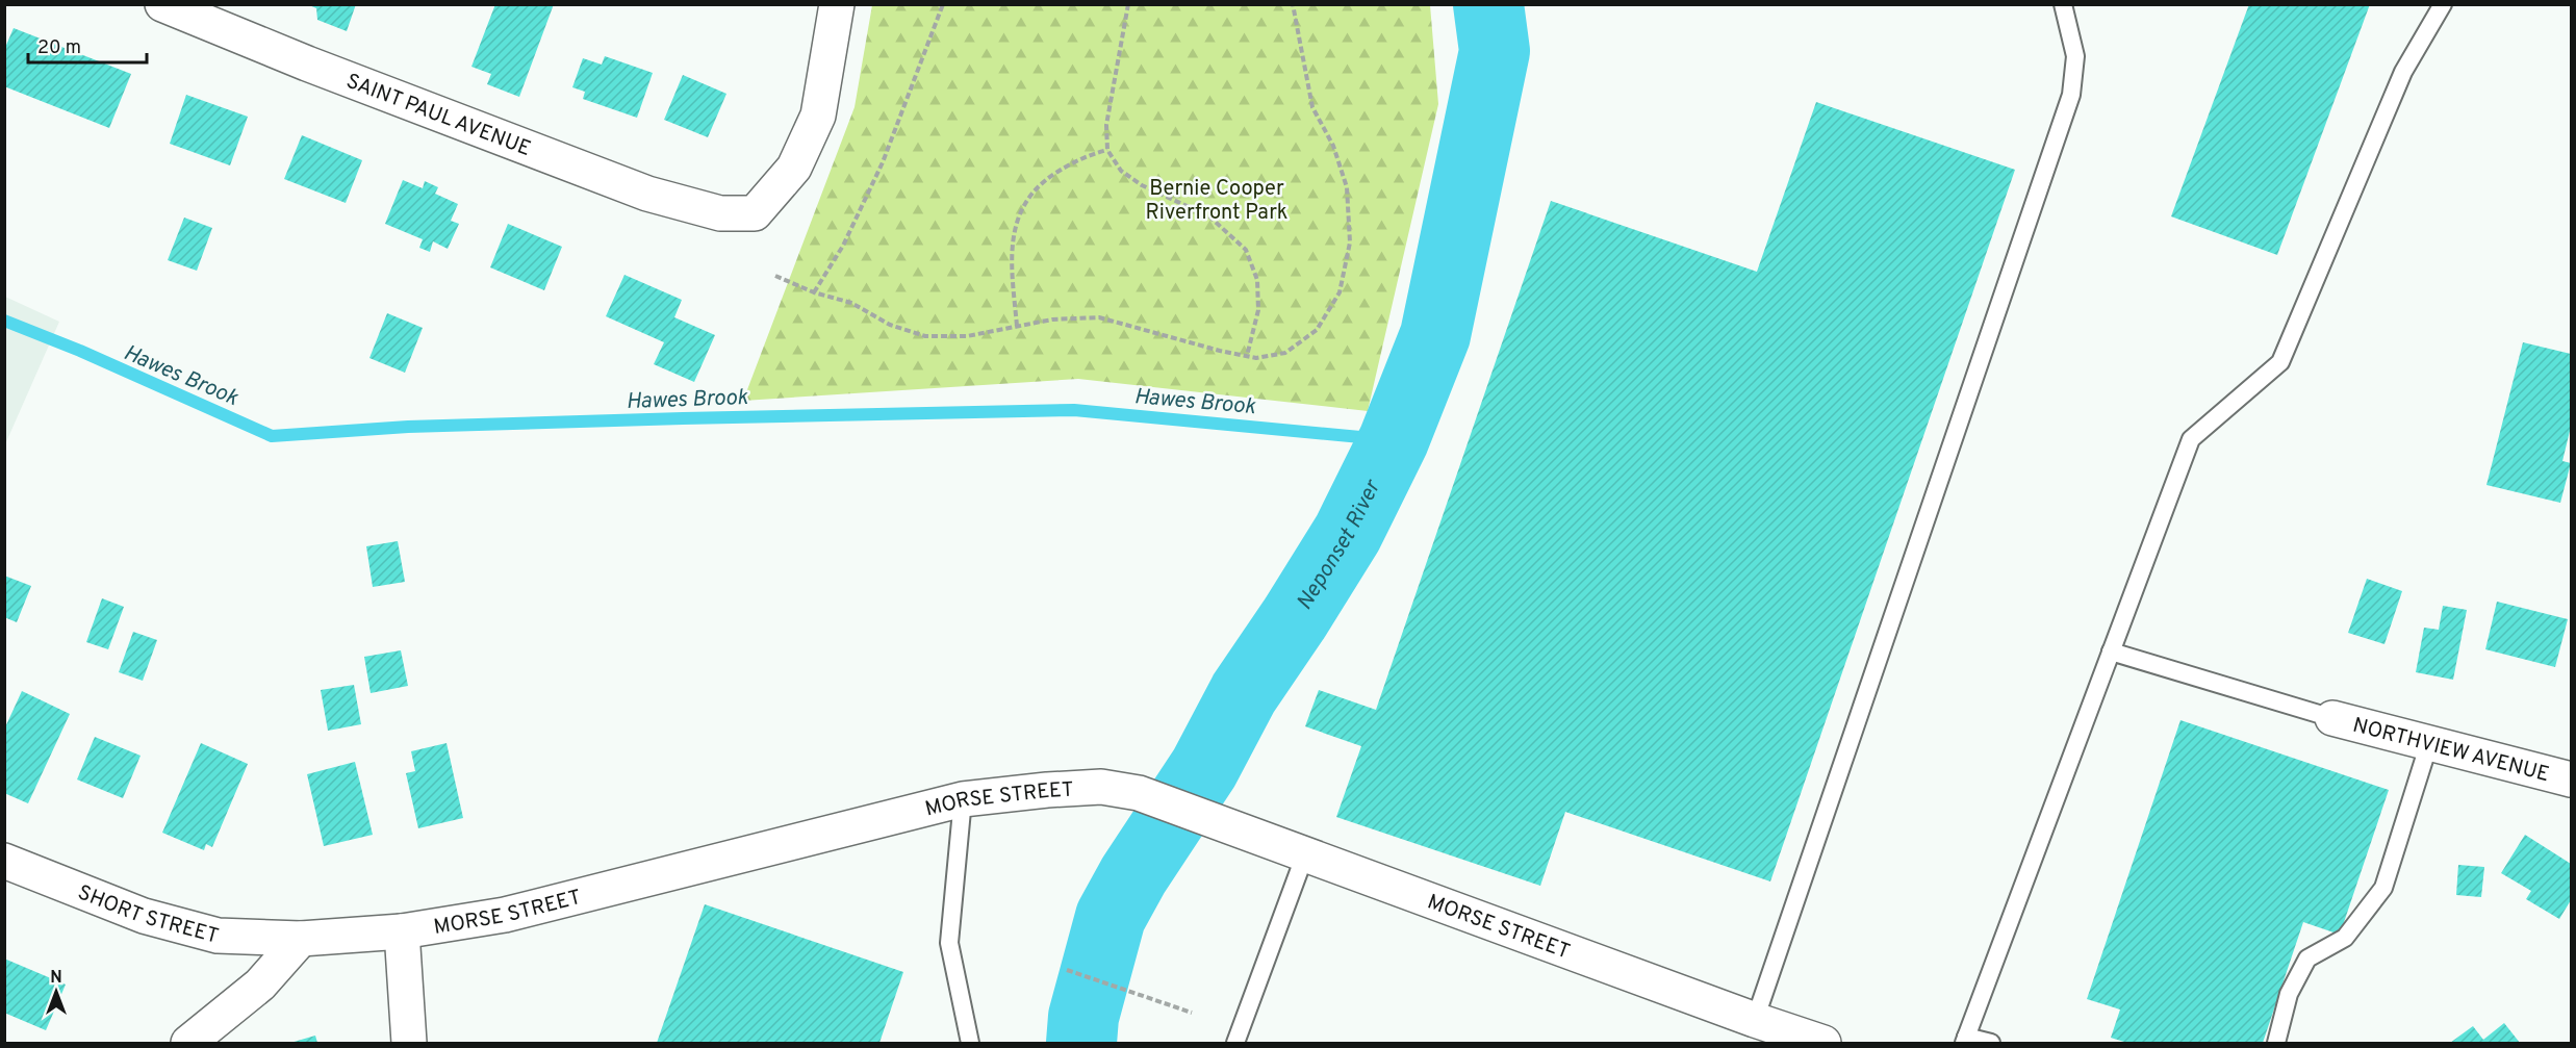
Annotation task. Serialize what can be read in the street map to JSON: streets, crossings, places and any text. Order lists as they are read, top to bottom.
{
  "streets": {
    "street": [
      "SAINT PAUL AVENUE",
      "NORTHVIEW AVENUE",
      "MORSE STREET",
      "SHORT STREET"
    ]
  },
  "crossings": [
    ["MORSE STREET", "SHORT STREET"]
  ],
  "water": ["Hawes Brook", "Neponset River"],
  "parks": ["Bernie Cooper Riverfront Park"],
  "scale_bar": "20 m",
  "north": "top"
}
